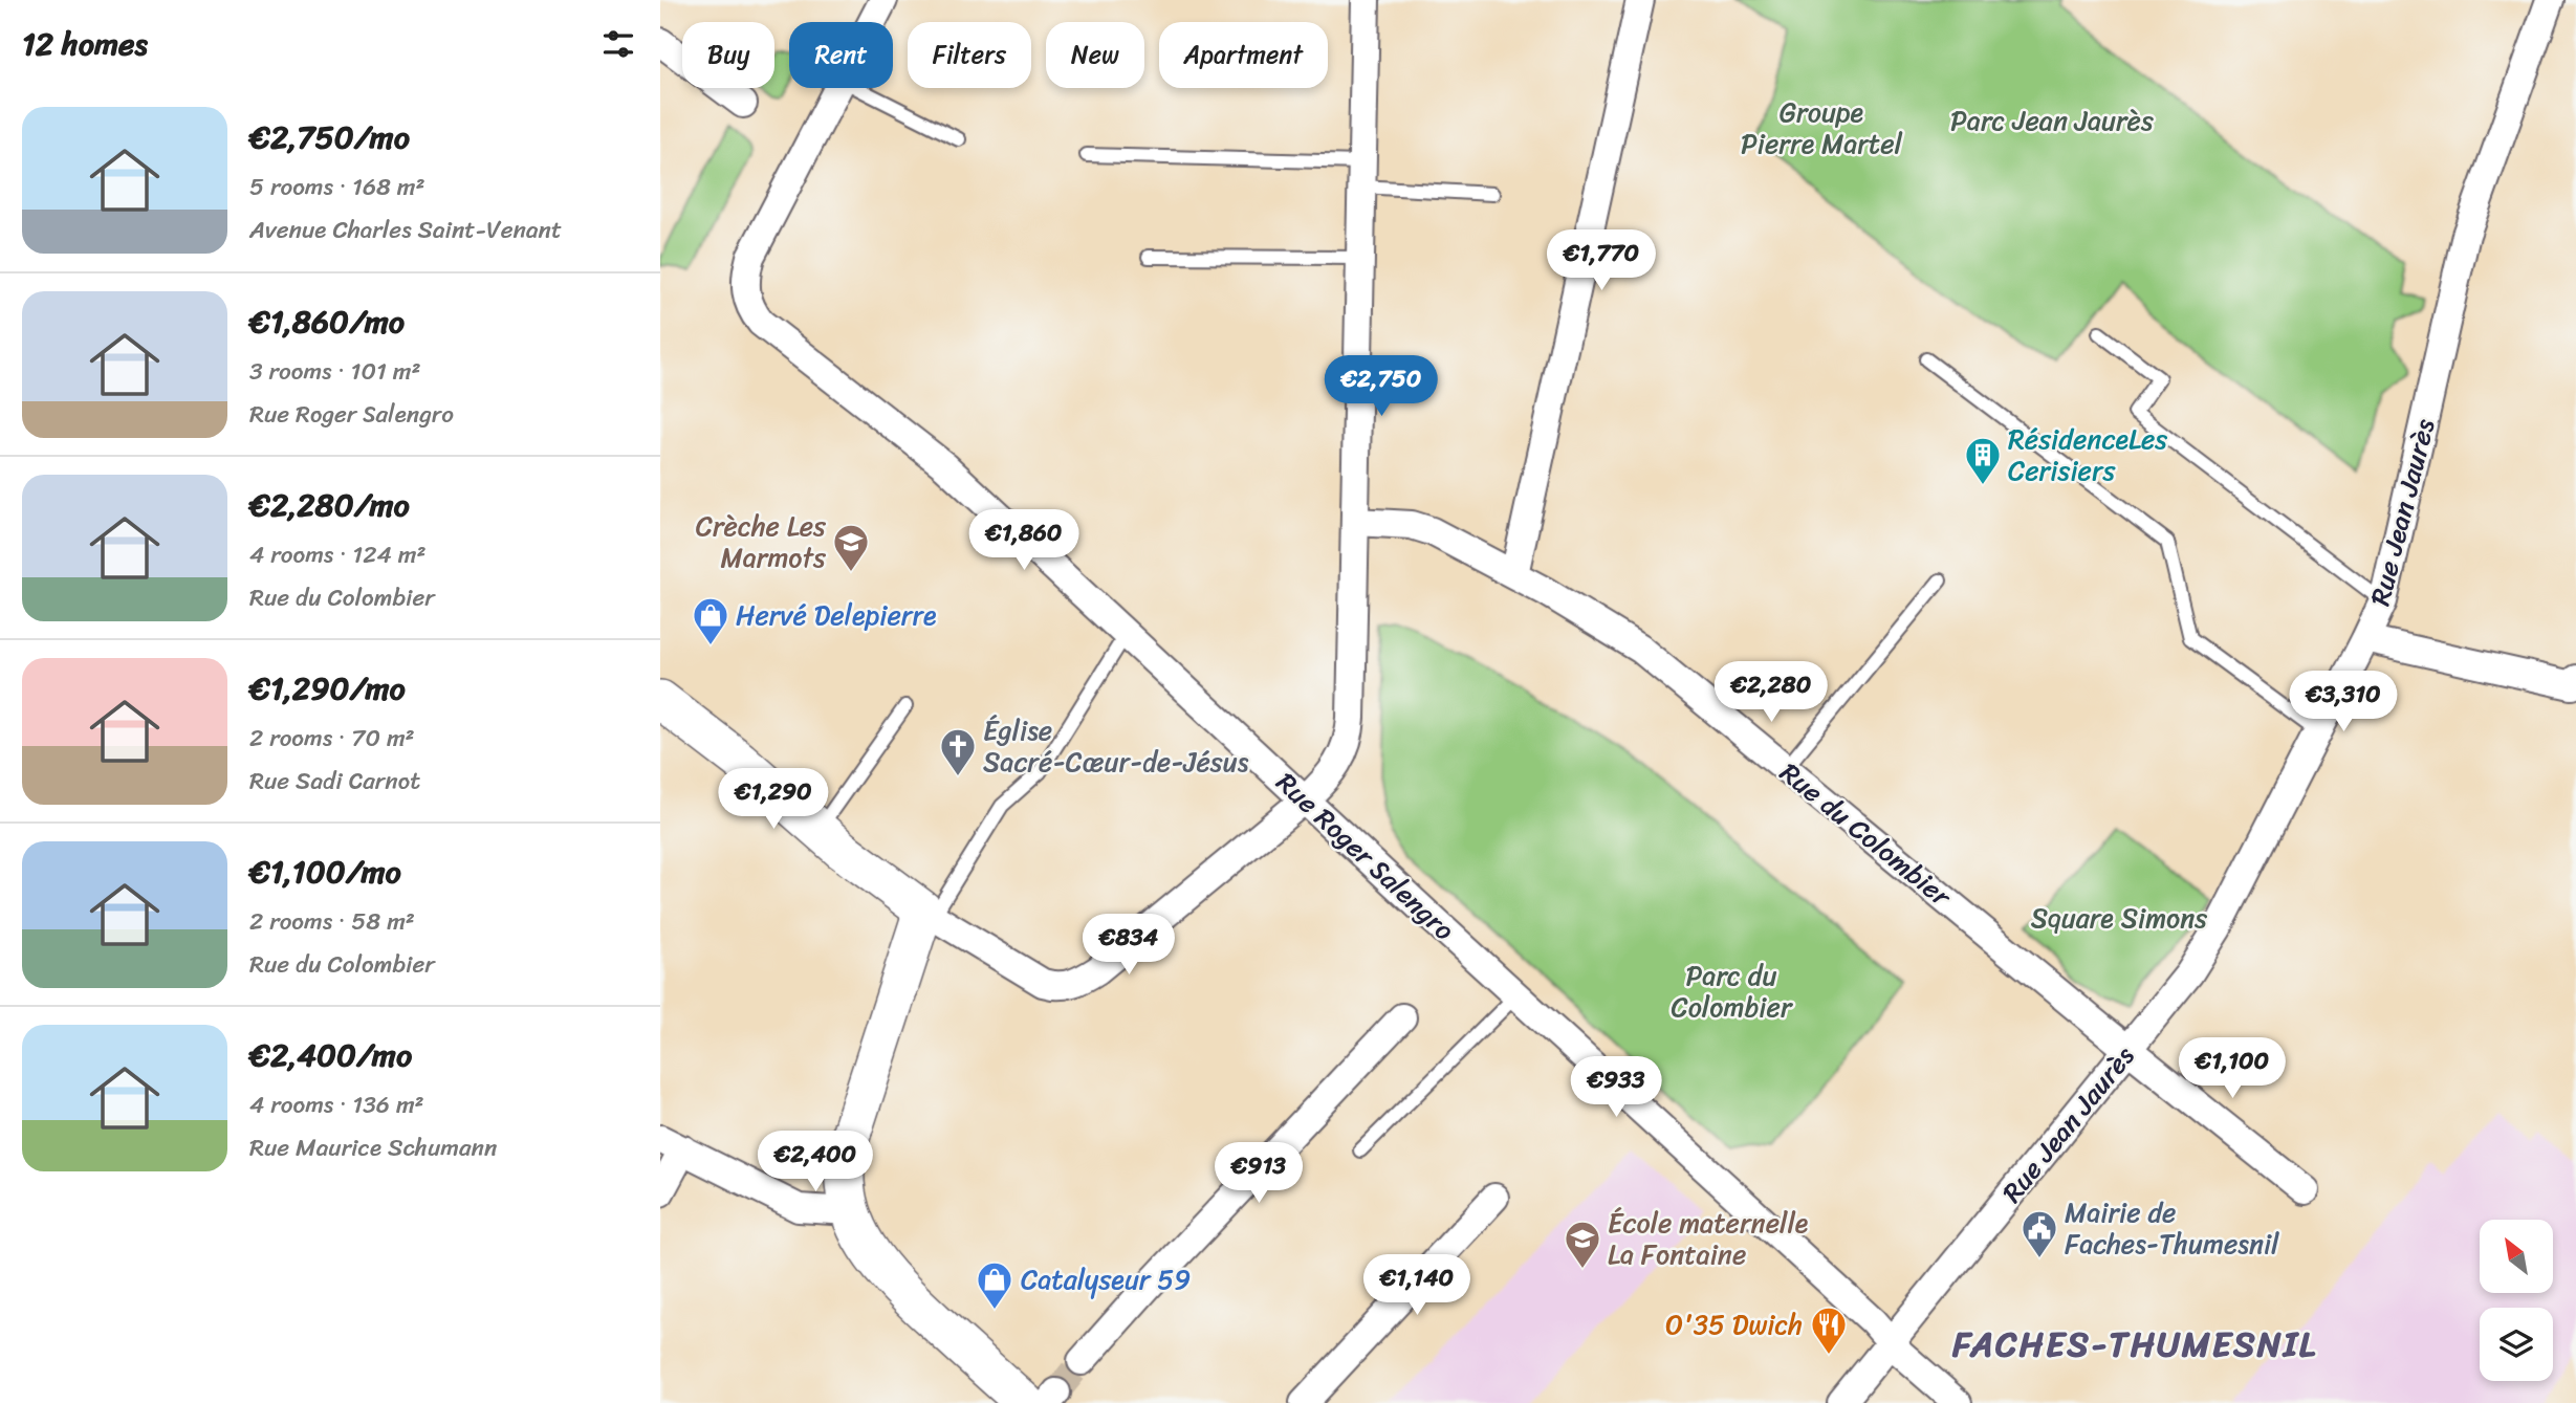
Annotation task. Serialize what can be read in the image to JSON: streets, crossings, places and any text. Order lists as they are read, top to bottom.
{
  "streets": {
    "street": ["Rue Jean Jaurès", "Rue du Colombier", "Rue Roger Salengro"]
  },
  "crossings": [
    ["Rue Jean Jaurès", "Rue du Colombier"],
    ["Rue Jean Jaurès", "Rue Roger Salengro"]
  ],
  "districts": ["FACHES-THUMESNIL"],
  "parks": [
    "Groupe Pierre Martel",
    "Parc Jean Jaurès",
    "Square Simons",
    "Parc du Colombier"
  ],
  "places": {
    "building": ["RésidenceLes Cerisiers"],
    "school or university": ["Crèche Les Marmots", "École maternelle La Fontaine"],
    "shop": ["Hervé Delepierre", "Catalyseur 59"],
    "church": ["Église Sacré-Cœur-de-Jésus"],
    "public building": ["Mairie de Faches-Thumesnil"],
    "restaurant": ["O'35 Dwich"]
  },
  "north": "top left",
  "page": {
    "heading": "12 homes",
    "chip": [
      "Buy",
      "Rent",
      "Filters",
      "New",
      "Apartment"
    ],
    "list": [
      {
        "name": "€2,750/mo",
        "note": "5 rooms · 168 m² · Avenue Charles Saint-Venant"
      },
      {
        "name": "€1,860/mo",
        "note": "3 rooms · 101 m² · Rue Roger Salengro"
      },
      {
        "name": "€2,280/mo",
        "note": "4 rooms · 124 m² · Rue du Colombier"
      },
      {
        "name": "€1,290/mo",
        "note": "2 rooms · 70 m² · Rue Sadi Carnot"
      },
      {
        "name": "€1,100/mo",
        "note": "2 rooms · 58 m² · Rue du Colombier"
      },
      {
        "name": "€2,400/mo",
        "note": "4 rooms · 136 m² · Rue Maurice Schumann"
      }
    ],
    "price": [
      "€1,770",
      "€2,750",
      "€1,860",
      "€2,280",
      "€3,310",
      "€1,290",
      "€834",
      "€1,100",
      "€933",
      "€2,400",
      "€913",
      "€1,140"
    ]
  }
}
